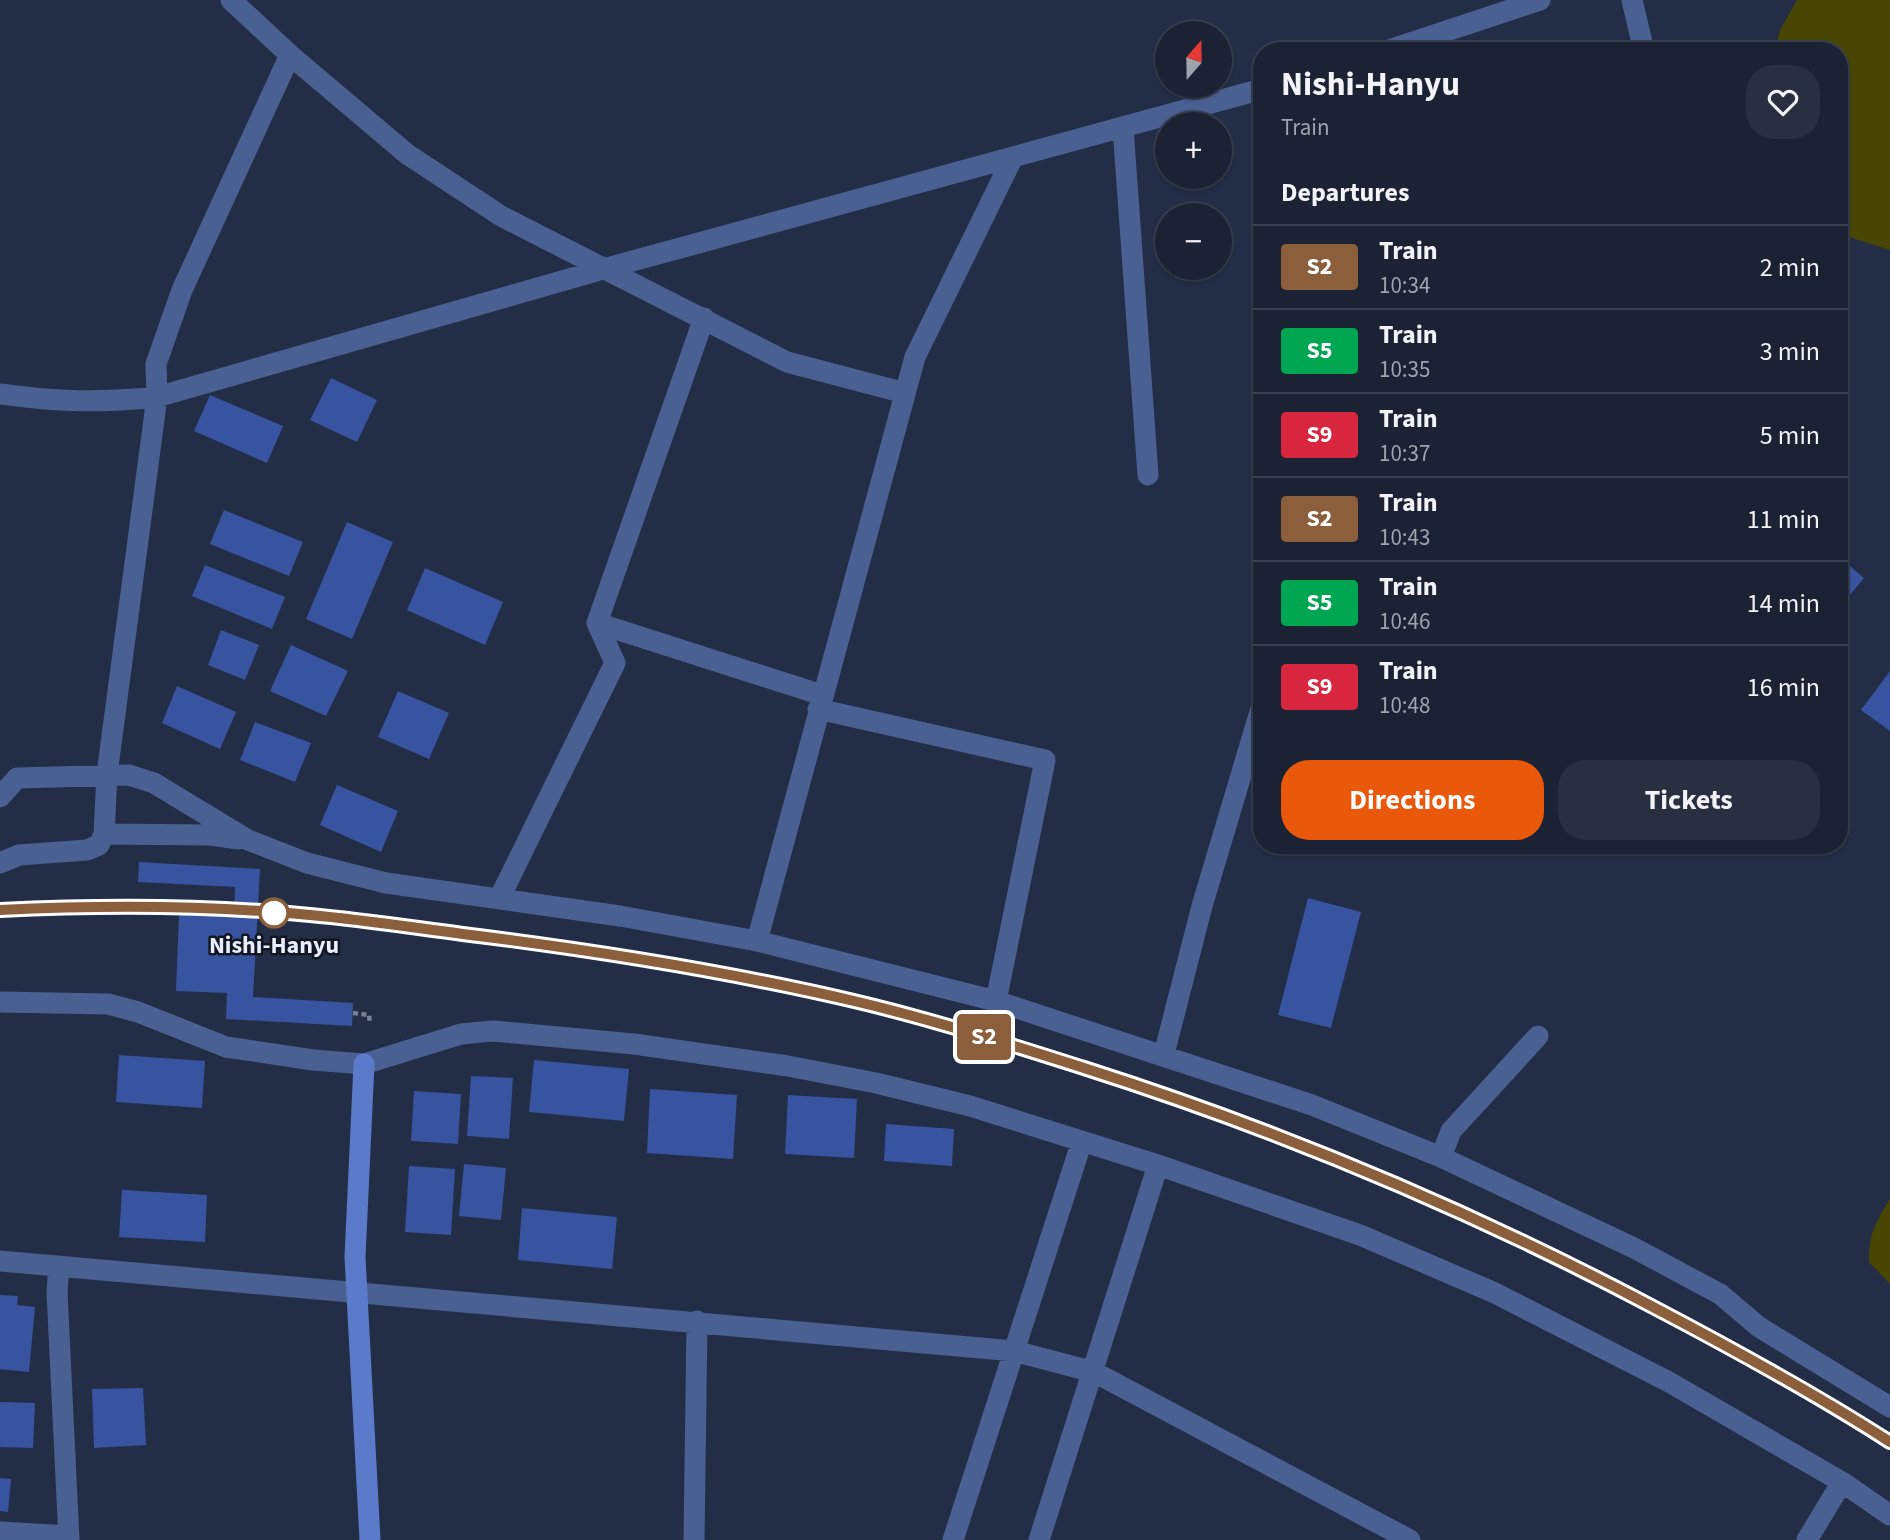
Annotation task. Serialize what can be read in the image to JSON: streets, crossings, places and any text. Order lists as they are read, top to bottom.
{
  "places": ["Nishi-Hanyu"],
  "north": "top",
  "page": {
    "on_map": "S2",
    "map_buttons": ["+", "−"],
    "heading": [
      ["Nishi-Hanyu", "Train"],
      "Departures"
    ],
    "list": [
      {
        "mark": "S2",
        "name": "Train",
        "note": "10:34",
        "value": "2 min"
      },
      {
        "mark": "S5",
        "name": "Train",
        "note": "10:35",
        "value": "3 min"
      },
      {
        "mark": "S9",
        "name": "Train",
        "note": "10:37",
        "value": "5 min"
      },
      {
        "mark": "S2",
        "name": "Train",
        "note": "10:43",
        "value": "11 min"
      },
      {
        "mark": "S5",
        "name": "Train",
        "note": "10:46",
        "value": "14 min"
      },
      {
        "mark": "S9",
        "name": "Train",
        "note": "10:48",
        "value": "16 min"
      }
    ],
    "buttons": ["Directions", "Tickets"]
  }
}
